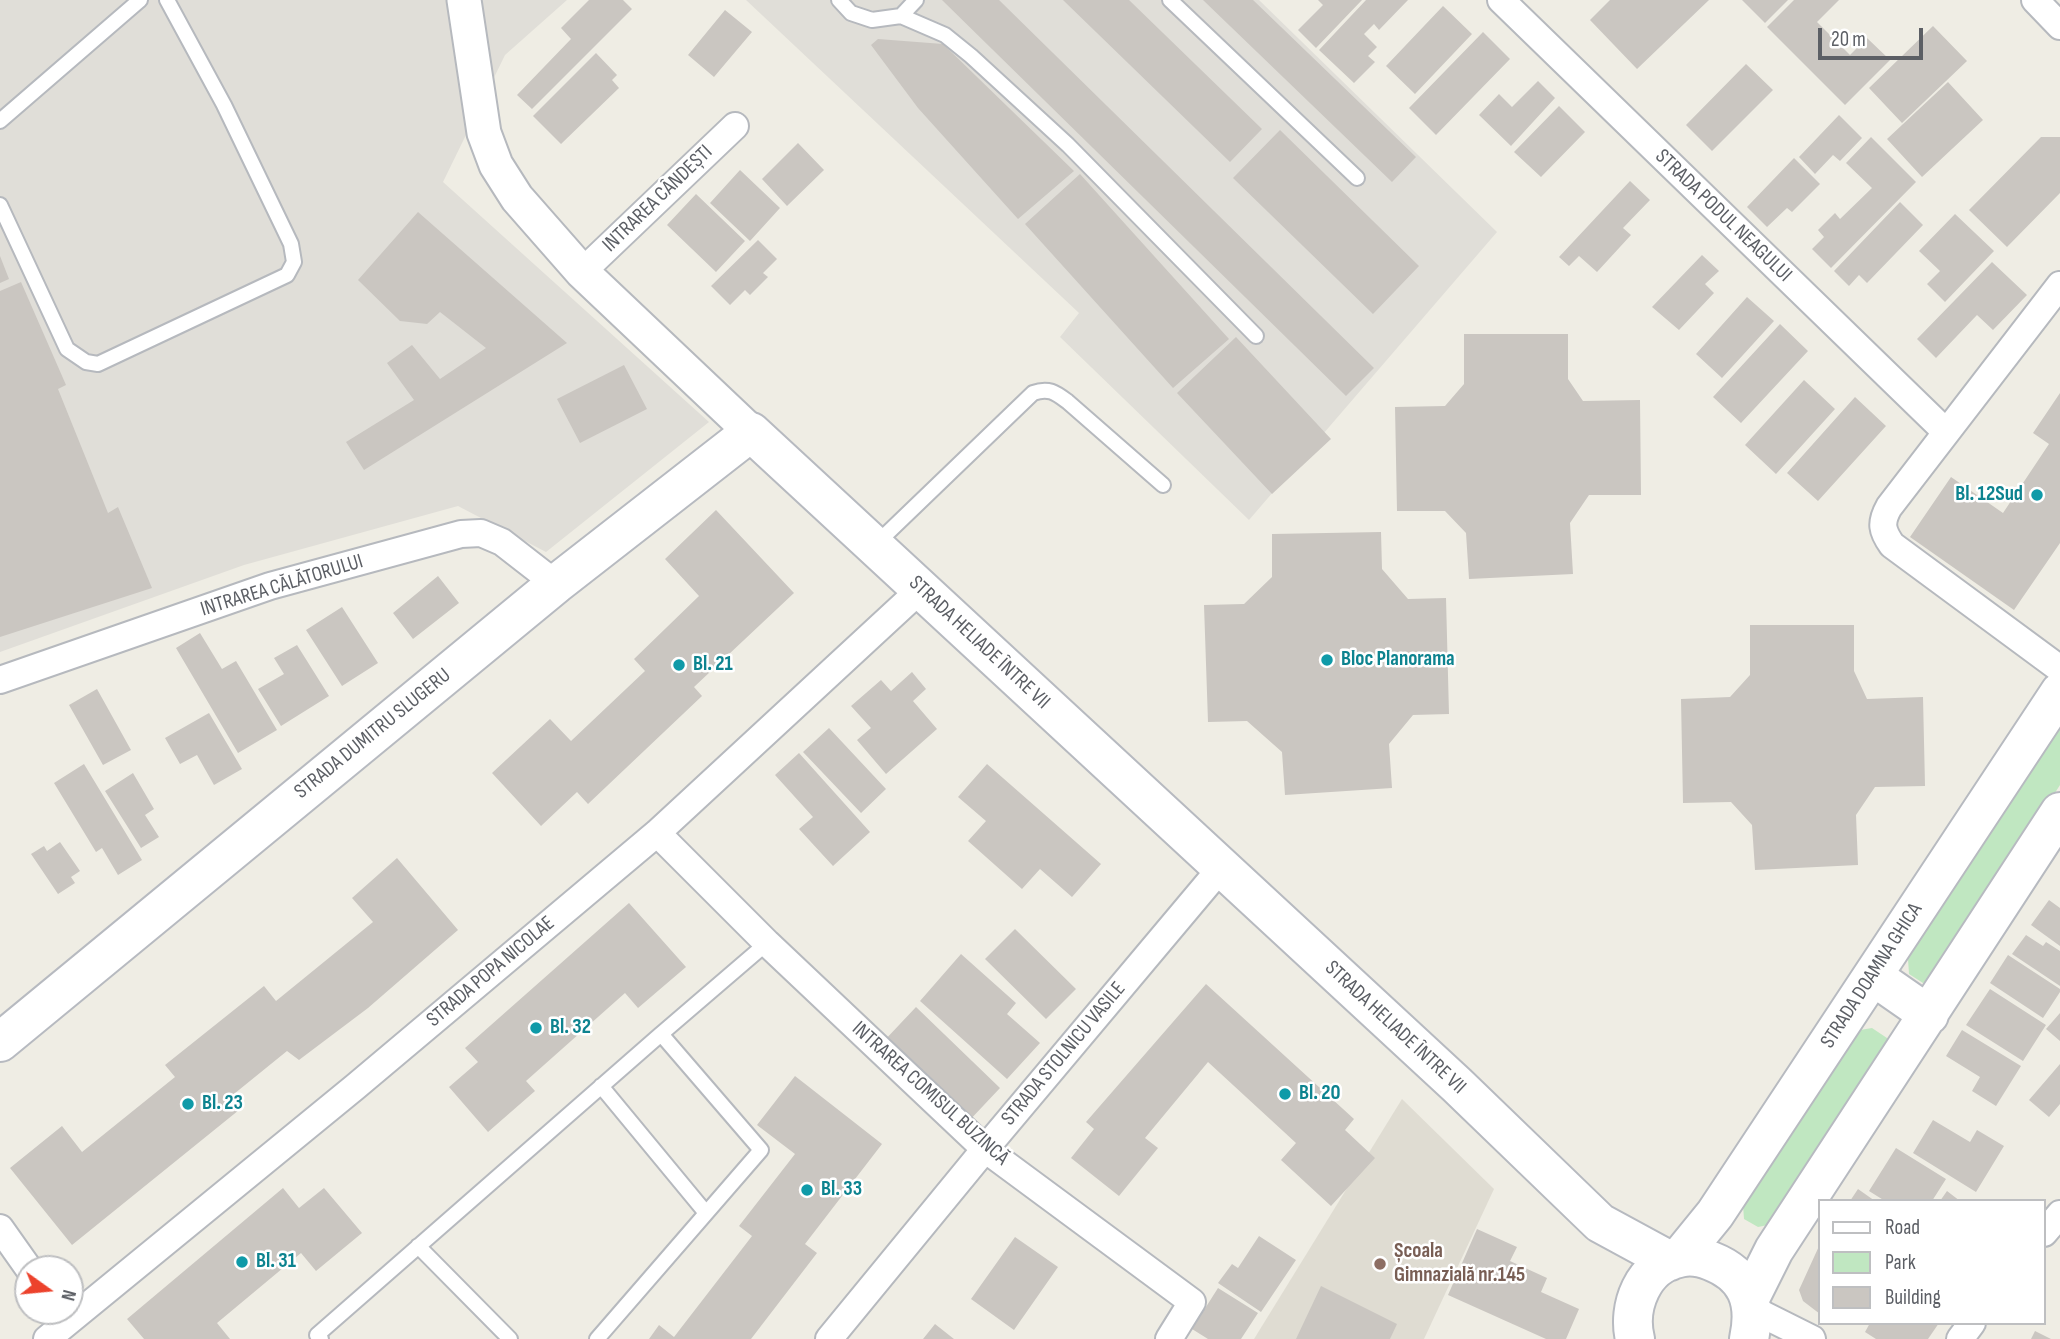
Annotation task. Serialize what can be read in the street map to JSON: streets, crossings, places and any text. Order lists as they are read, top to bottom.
{
  "streets": {
    "main road": ["STRADA HELIADE ÎNTRE VII", "STRADA DUMITRU SLUGERU", "STRADA DOAMNA GHICA"],
    "street": [
      "INTRAREA CÂNDEȘTI",
      "STRADA PODUL NEAGULUI",
      "INTRAREA CĂLĂTORULUI",
      "STRADA POPA NICOLAE",
      "STRADA STOLNICU VASILE",
      "INTRAREA COMISUL BUZINCĂ"
    ]
  },
  "crossings": [
    ["INTRAREA CÂNDEȘTI", "STRADA HELIADE ÎNTRE VII"],
    ["INTRAREA CĂLĂTORULUI", "STRADA DUMITRU SLUGERU"],
    ["STRADA HELIADE ÎNTRE VII", "STRADA DUMITRU SLUGERU"],
    ["STRADA HELIADE ÎNTRE VII", "STRADA POPA NICOLAE"],
    ["STRADA HELIADE ÎNTRE VII", "STRADA DOAMNA GHICA"],
    ["STRADA HELIADE ÎNTRE VII", "STRADA STOLNICU VASILE"],
    ["STRADA POPA NICOLAE", "INTRAREA COMISUL BUZINCĂ"],
    ["STRADA STOLNICU VASILE", "INTRAREA COMISUL BUZINCĂ"]
  ],
  "places": [
    "Bl. 12Sud",
    "Bloc Planorama",
    "Bl. 21",
    "Bl. 32",
    "Bl. 20",
    "Bl. 23",
    "Bl. 33",
    "Bl. 31",
    "Școala Gimnazială nr.145"
  ],
  "legend": ["Road", "Park", "Building"],
  "scale_bar": "20 m",
  "north": "right"
}
